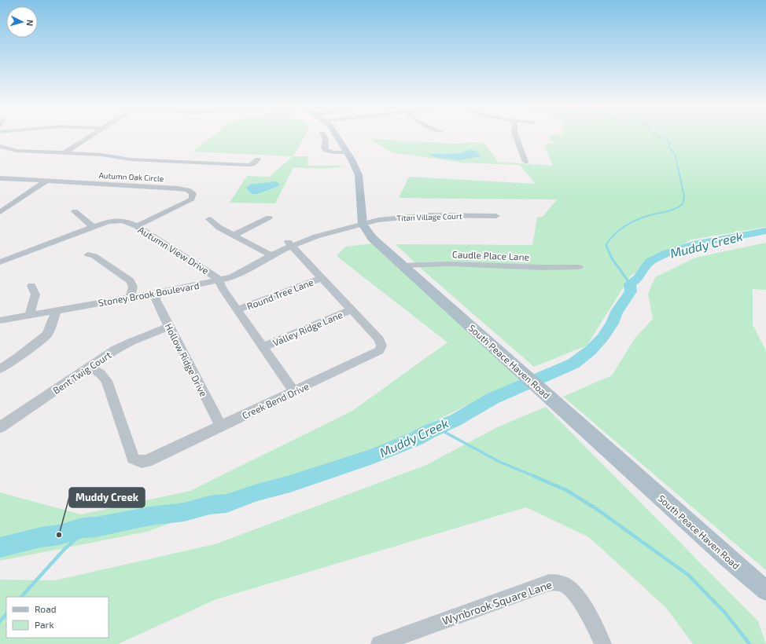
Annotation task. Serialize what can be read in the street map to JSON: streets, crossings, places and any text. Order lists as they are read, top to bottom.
{
  "streets": {
    "main road": ["South Peace Haven Road"],
    "street": [
      "Autumn Oak Circle",
      "Titan Village Court",
      "Autumn View Drive",
      "Caudle Place Lane",
      "Stoney Brook Boulevard",
      "Round Tree Lane",
      "Valley Ridge Lane",
      "Hollow Ridge Drive",
      "Bent Twig Court",
      "Creek Bend Drive",
      "Wynbrook Square Lane"
    ]
  },
  "crossings": [
    ["Autumn Oak Circle", "Autumn View Drive"],
    ["Titan Village Court", "Stoney Brook Boulevard"],
    ["Titan Village Court", "South Peace Haven Road"],
    ["Autumn View Drive", "Stoney Brook Boulevard"],
    ["Autumn View Drive", "Round Tree Lane"],
    ["Autumn View Drive", "Valley Ridge Lane"],
    ["Autumn View Drive", "Creek Bend Drive"],
    ["Caudle Place Lane", "South Peace Haven Road"],
    ["Stoney Brook Boulevard", "Hollow Ridge Drive"],
    ["Stoney Brook Boulevard", "South Peace Haven Road"],
    ["Stoney Brook Boulevard", "Creek Bend Drive"],
    ["Round Tree Lane", "Creek Bend Drive"],
    ["Valley Ridge Lane", "Creek Bend Drive"],
    ["Hollow Ridge Drive", "Bent Twig Court"],
    ["Hollow Ridge Drive", "Creek Bend Drive"],
    ["Bent Twig Court", "Creek Bend Drive"]
  ],
  "water": ["Muddy Creek"],
  "places": ["Muddy Creek"],
  "legend": ["Road", "Park"],
  "north": "right"
}
